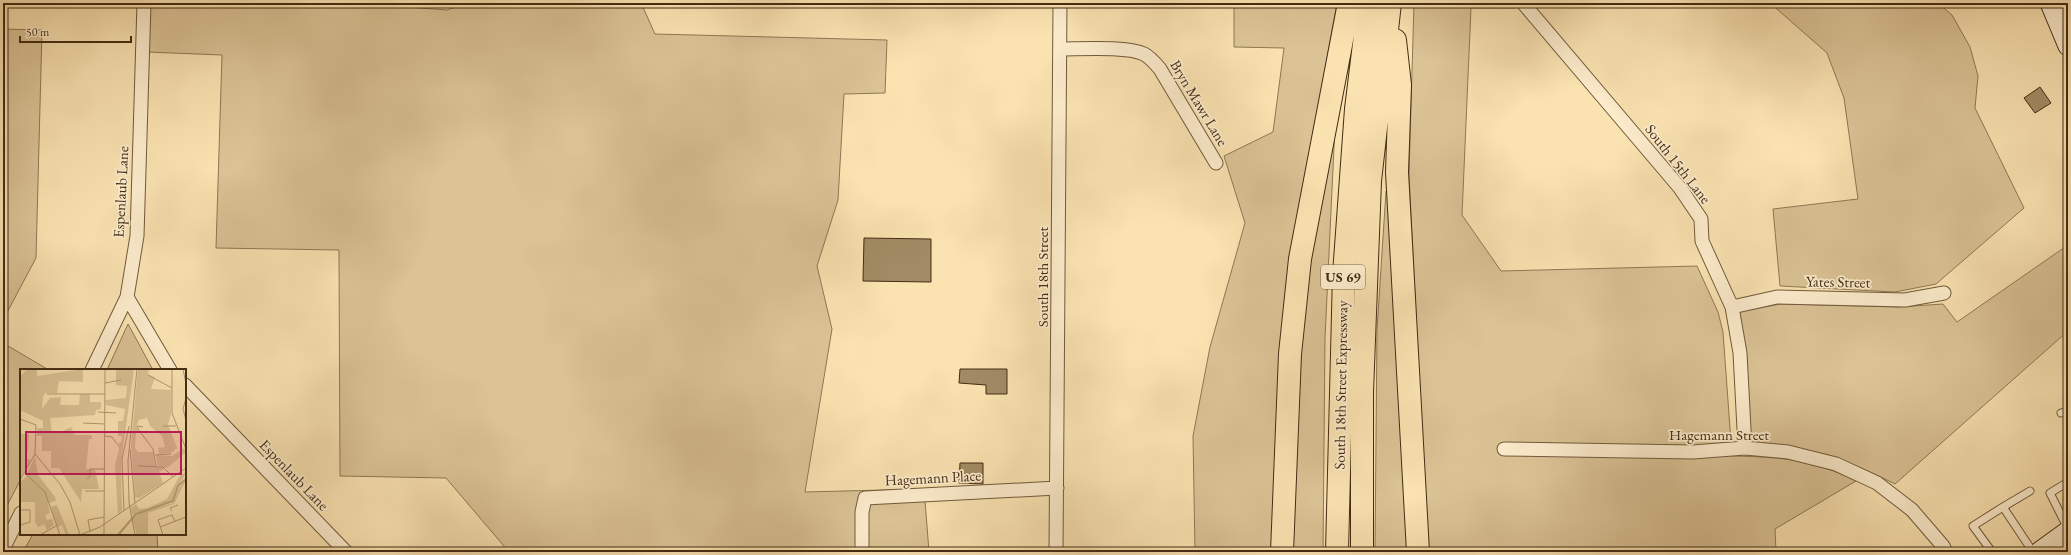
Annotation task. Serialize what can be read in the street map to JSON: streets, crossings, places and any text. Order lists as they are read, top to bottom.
{
  "streets": {
    "highway": ["US 69", "South 18th Street Expressway"],
    "street": [
      "Bryn Mawr Lane",
      "South 15th Lane",
      "Espenlaub Lane",
      "South 18th Street",
      "Yates Street",
      "Hagemann Street",
      "Hagemann Place"
    ]
  },
  "crossings": [
    ["Bryn Mawr Lane", "South 18th Street"],
    ["South 15th Lane", "Yates Street"],
    ["South 15th Lane", "Hagemann Street"],
    ["South 18th Street", "Hagemann Place"]
  ],
  "scale_bar": "50 m"
}
